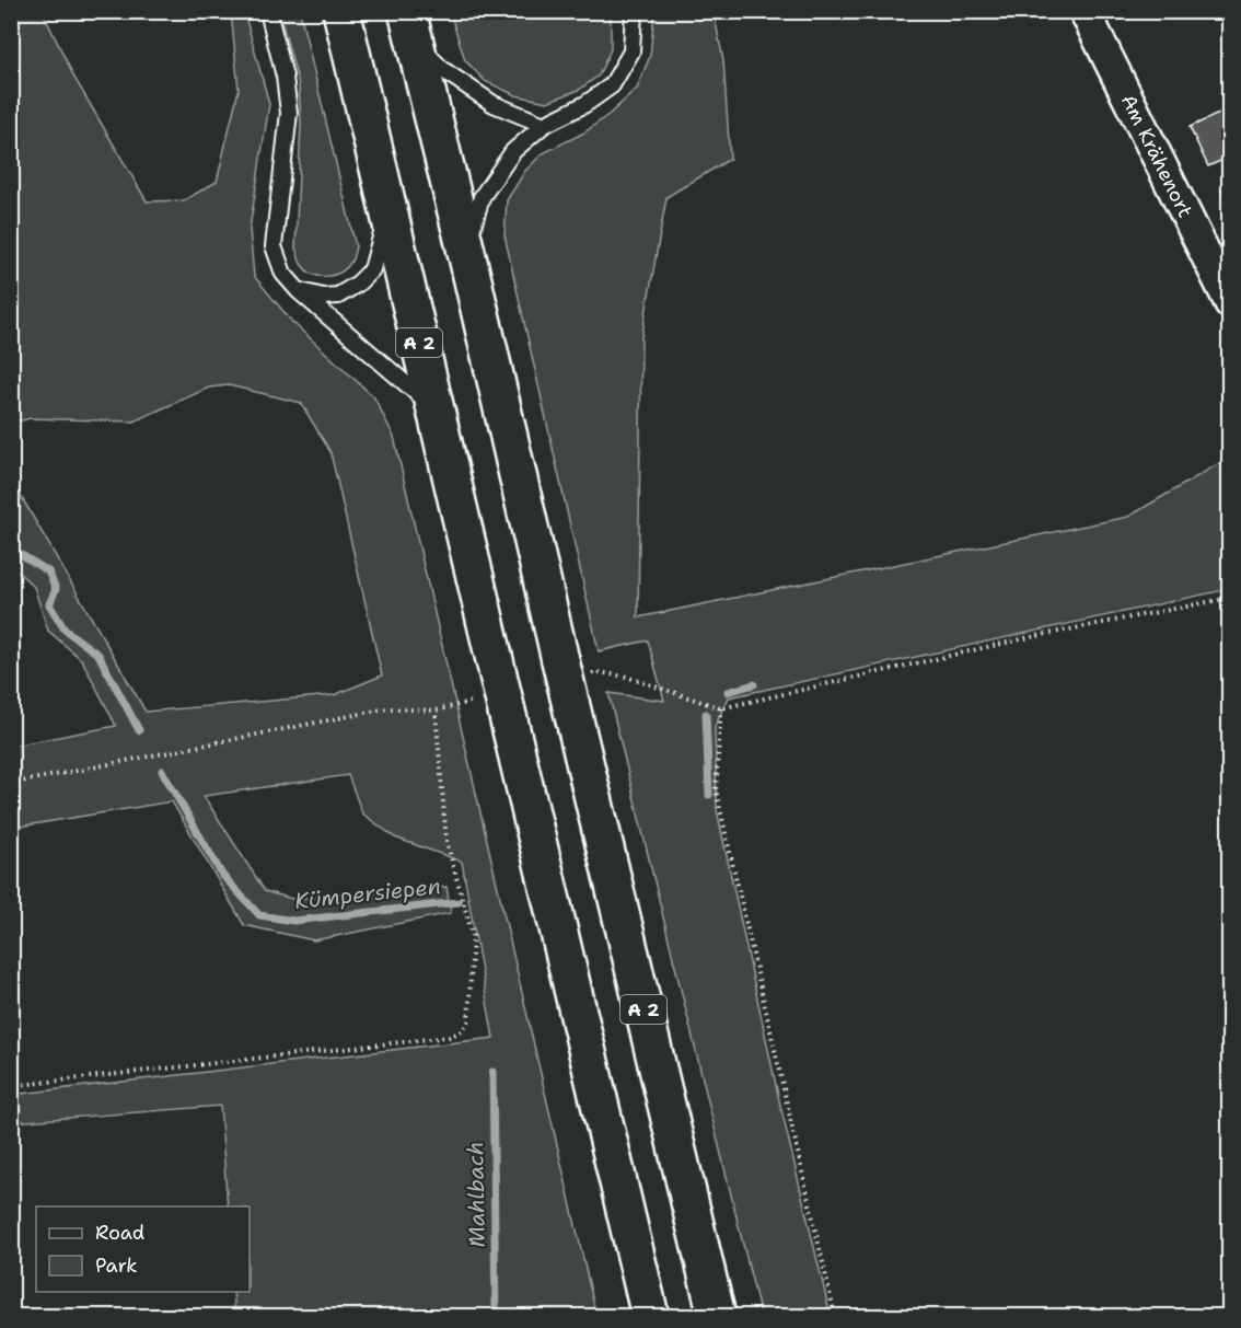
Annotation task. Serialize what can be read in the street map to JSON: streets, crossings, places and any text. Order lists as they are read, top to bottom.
{
  "streets": {
    "highway": ["A 2"],
    "street": ["Am Krähenort"]
  },
  "water": ["Kümpersiepen", "Mahlbach"],
  "legend": ["Road", "Park"]
}
